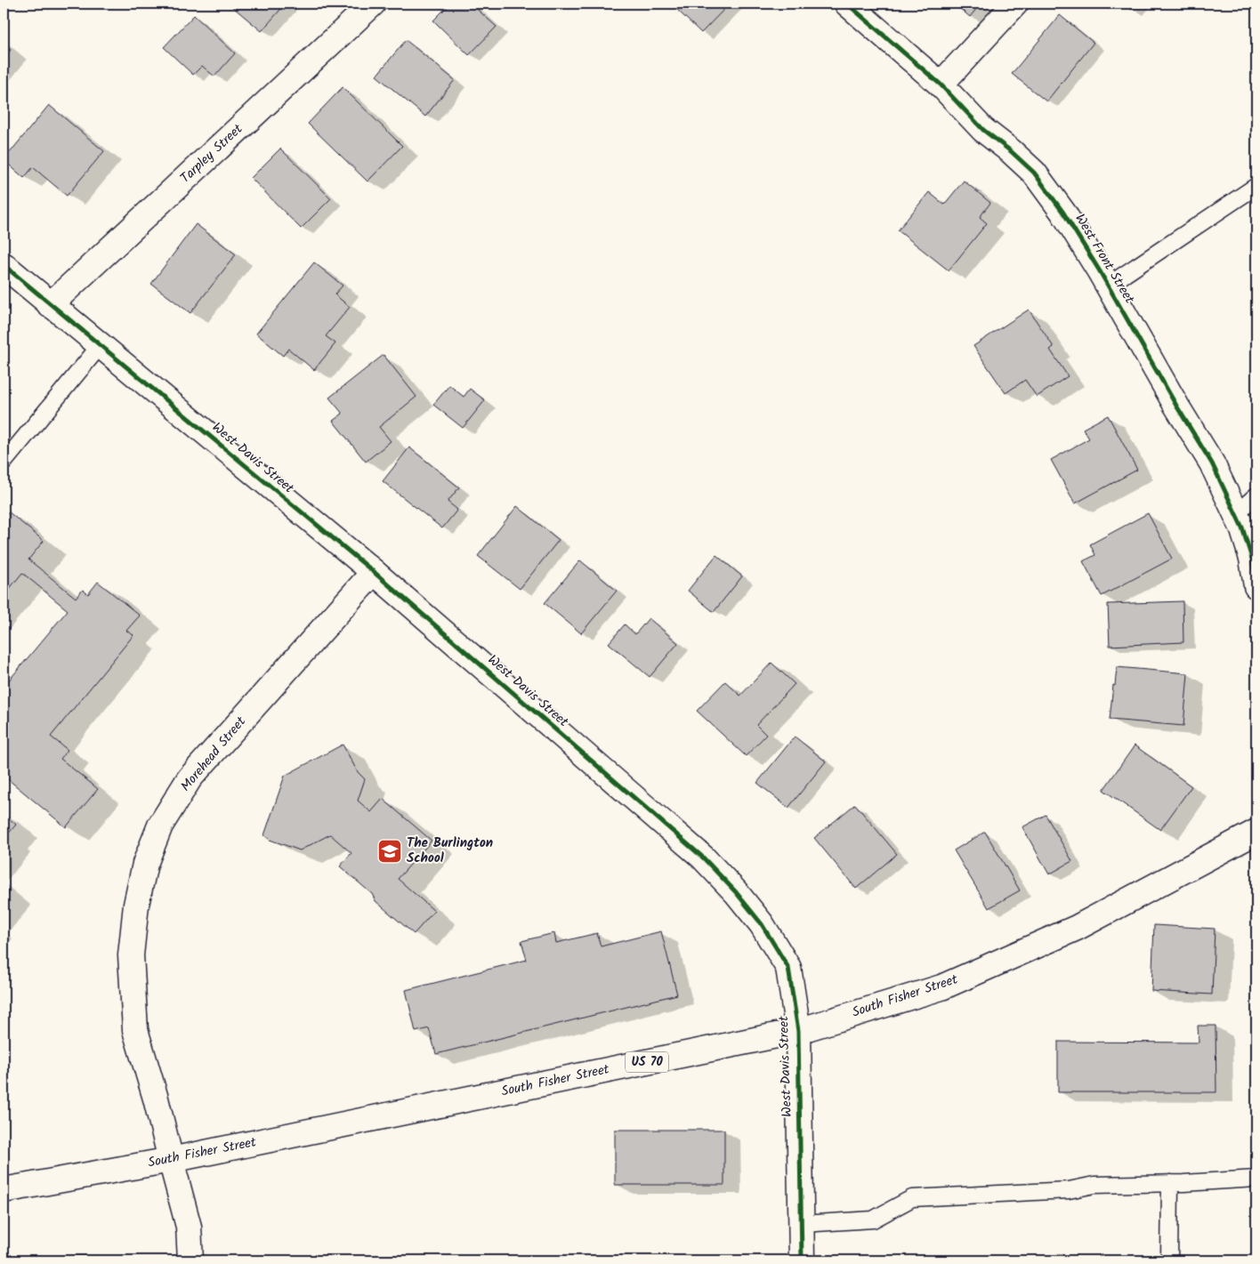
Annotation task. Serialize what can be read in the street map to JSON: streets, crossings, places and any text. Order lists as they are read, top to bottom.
{
  "streets": {
    "street": [
      "Tarpley Street",
      "West Front Street",
      "West Davis Street",
      "Morehead Street",
      "South Fisher Street",
      "US 70"
    ]
  },
  "crossings": [
    ["Tarpley Street", "West Davis Street"],
    ["West Davis Street", "Morehead Street"],
    ["West Davis Street", "South Fisher Street"],
    ["Morehead Street", "South Fisher Street"]
  ],
  "places": {
    "school or university": ["The Burlington School"]
  }
}
